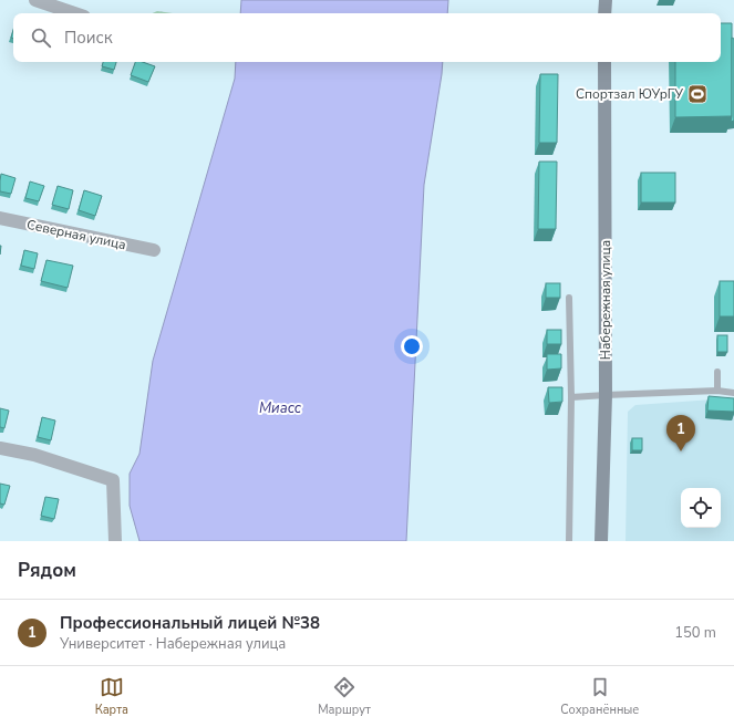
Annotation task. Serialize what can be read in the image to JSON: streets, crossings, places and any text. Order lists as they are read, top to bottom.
{
  "streets": {
    "street": ["Северная улица", "Набережная улица"]
  },
  "water": ["Миасс"],
  "places": {
    "sports": ["Спортзал ЮУрГУ"]
  },
  "page": {
    "search": "Поиск",
    "pins": "1",
    "heading": "Рядом",
    "list": [
      {
        "mark": "1",
        "name": "Профессиональный лицей №38",
        "note": "Университет · Набережная улица",
        "value": "150 m"
      }
    ],
    "nav": ["Карта", "Маршрут", "Сохранённые"]
  }
}
